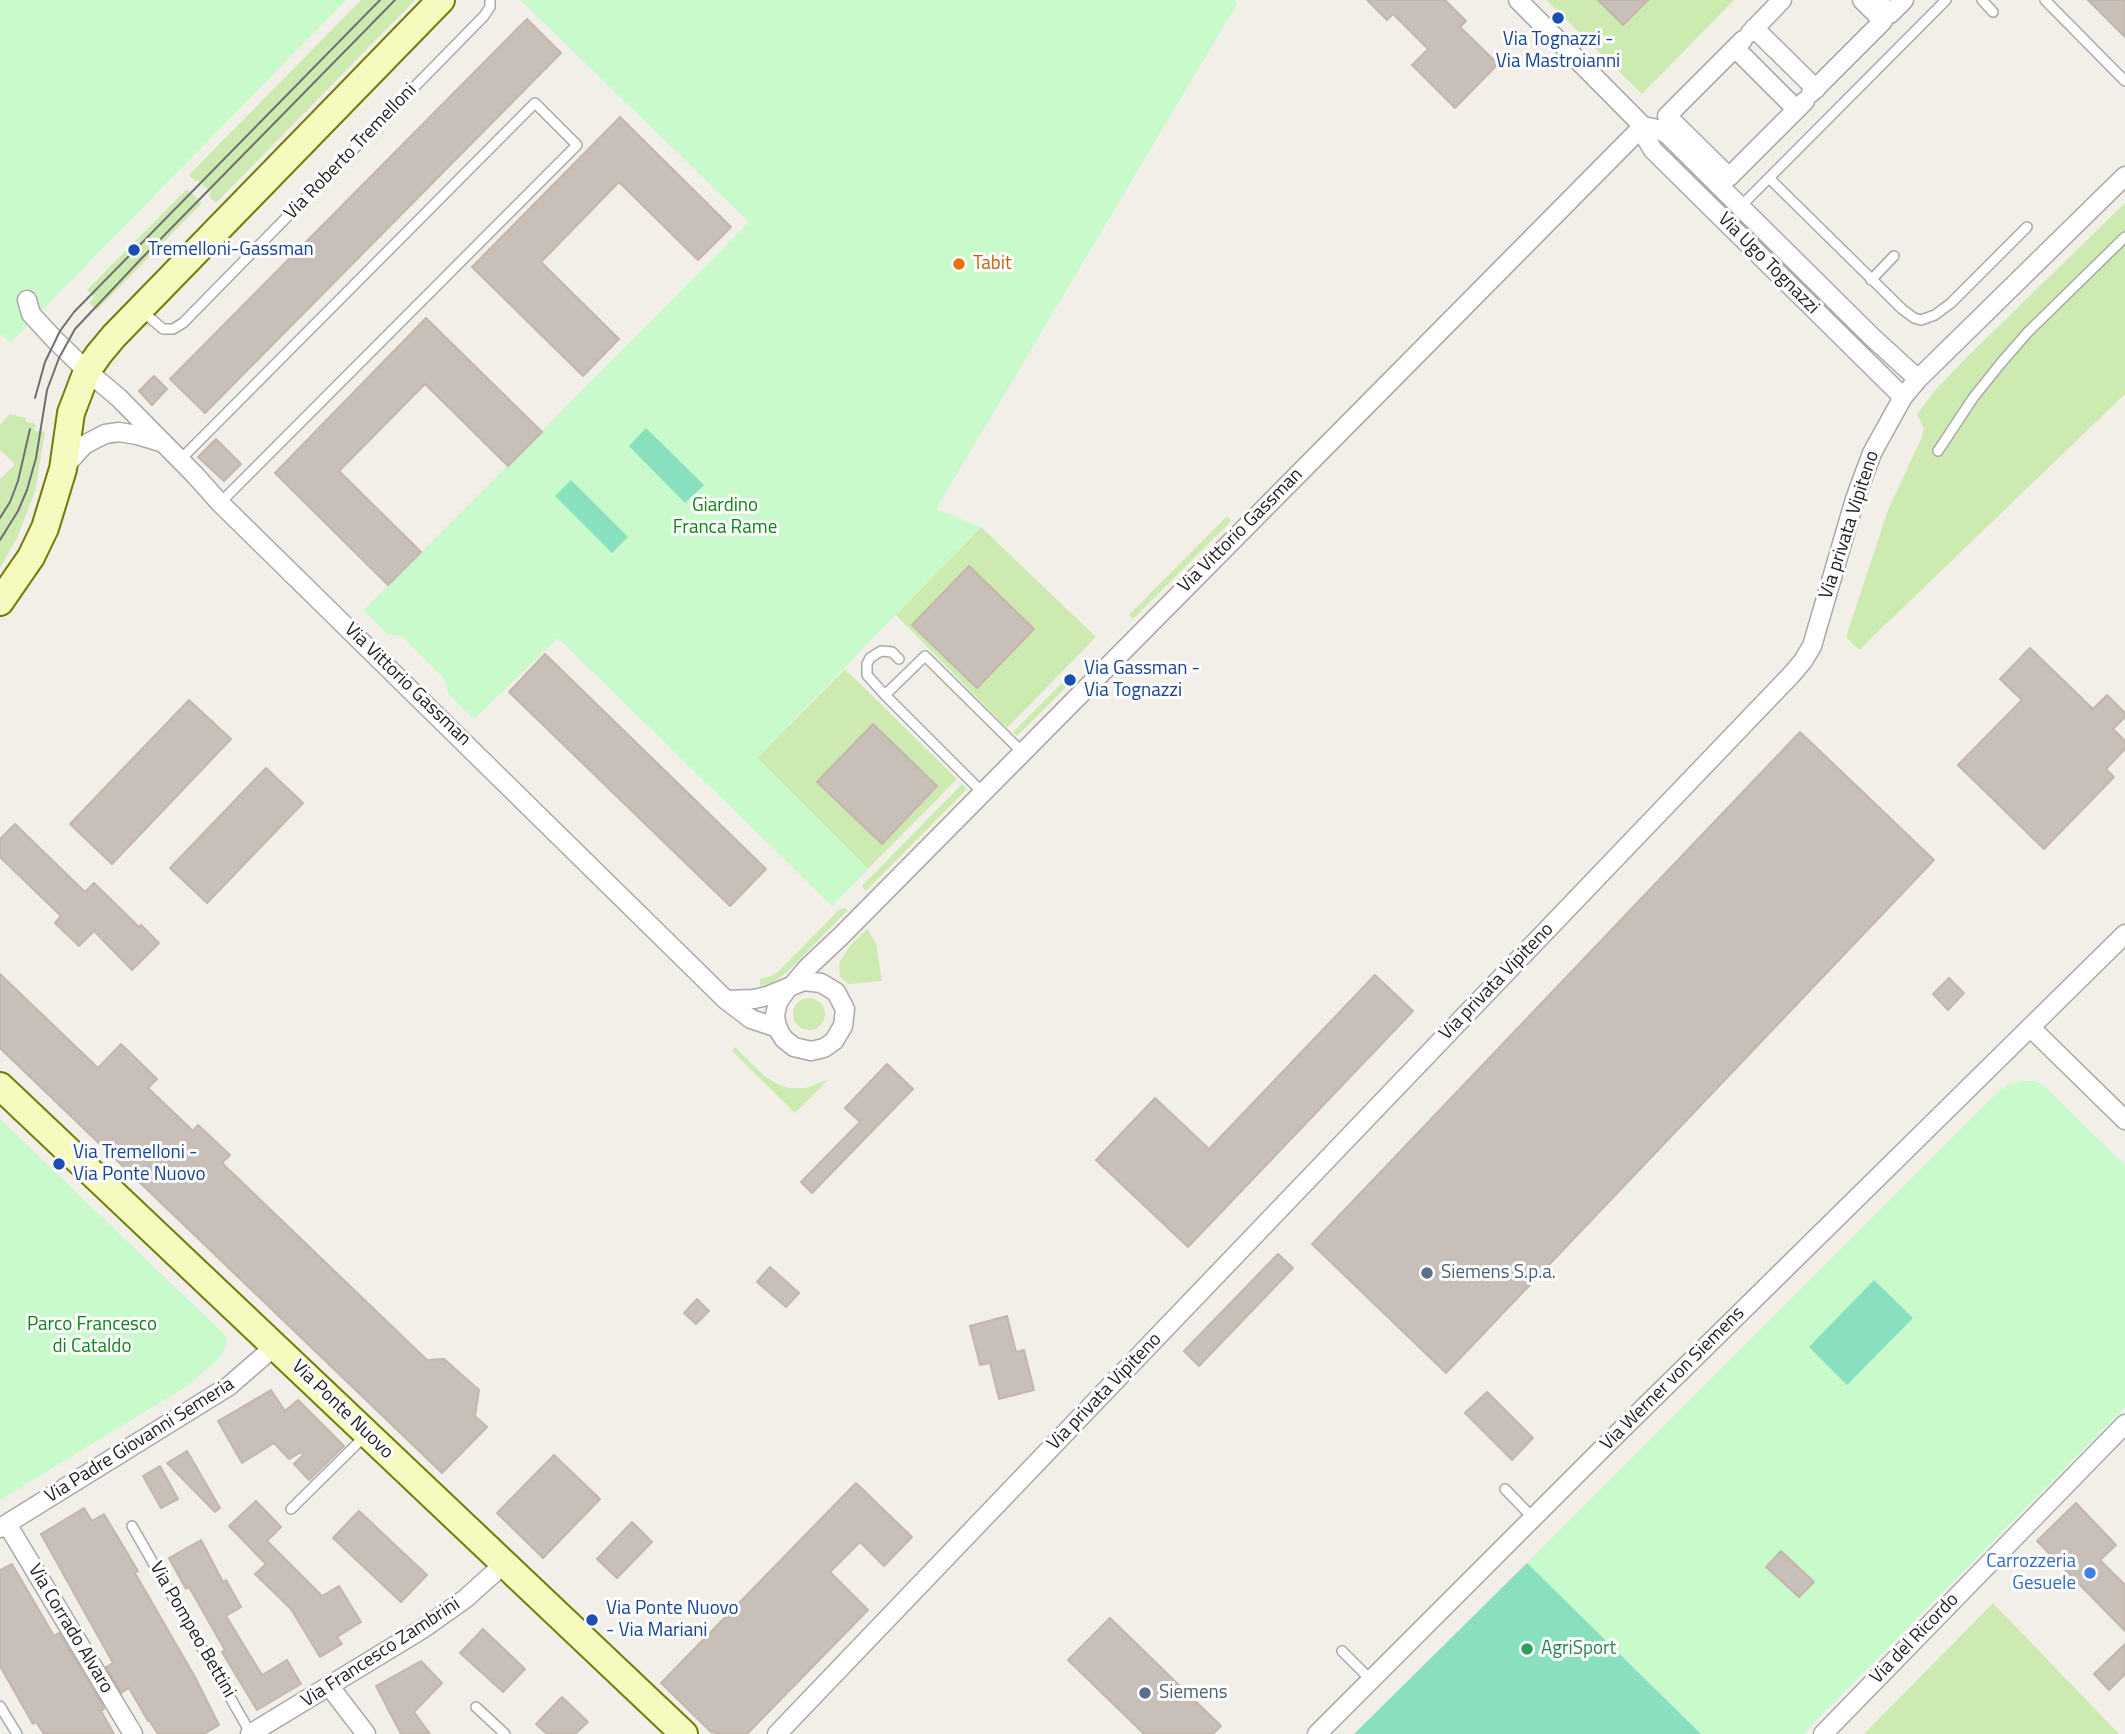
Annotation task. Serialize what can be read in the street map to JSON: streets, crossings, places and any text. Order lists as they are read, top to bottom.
{
  "streets": {
    "street": [
      "Via Ugo Tognazzi",
      "Via privata Vipiteno",
      "Via Vittorio Gassman",
      "Via Werner von Siemens",
      "Via Ponte Nuovo",
      "Via Padre Giovanni Semeria",
      "Via Corrado Alvaro",
      "Via del Ricordo",
      "Via Francesco Zambrini"
    ],
    "lane": ["Via Roberto Tremelloni", "Via Pompeo Bettini"]
  },
  "crossings": [
    ["Via Ugo Tognazzi", "Via privata Vipiteno"],
    ["Via Ugo Tognazzi", "Via Vittorio Gassman"],
    ["Via Ponte Nuovo", "Via Padre Giovanni Semeria"],
    ["Via Ponte Nuovo", "Via Francesco Zambrini"],
    ["Via Padre Giovanni Semeria", "Via Corrado Alvaro"],
    ["Via Pompeo Bettini", "Via Francesco Zambrini"]
  ],
  "parks": ["Giardino Franca Rame", "Parco Francesco di Cataldo"],
  "places": [
    "Via Tognazzi - Via Mastroianni",
    "Tremelloni-Gassman",
    "Tabit",
    "Via Gassman - Via Tognazzi",
    "Via Tremelloni - Via Ponte Nuovo",
    "Siemens S.p.a.",
    "Carrozzeria Gesuele",
    "Via Ponte Nuovo - Via Mariani",
    "AgriSport",
    "Siemens"
  ]
}
